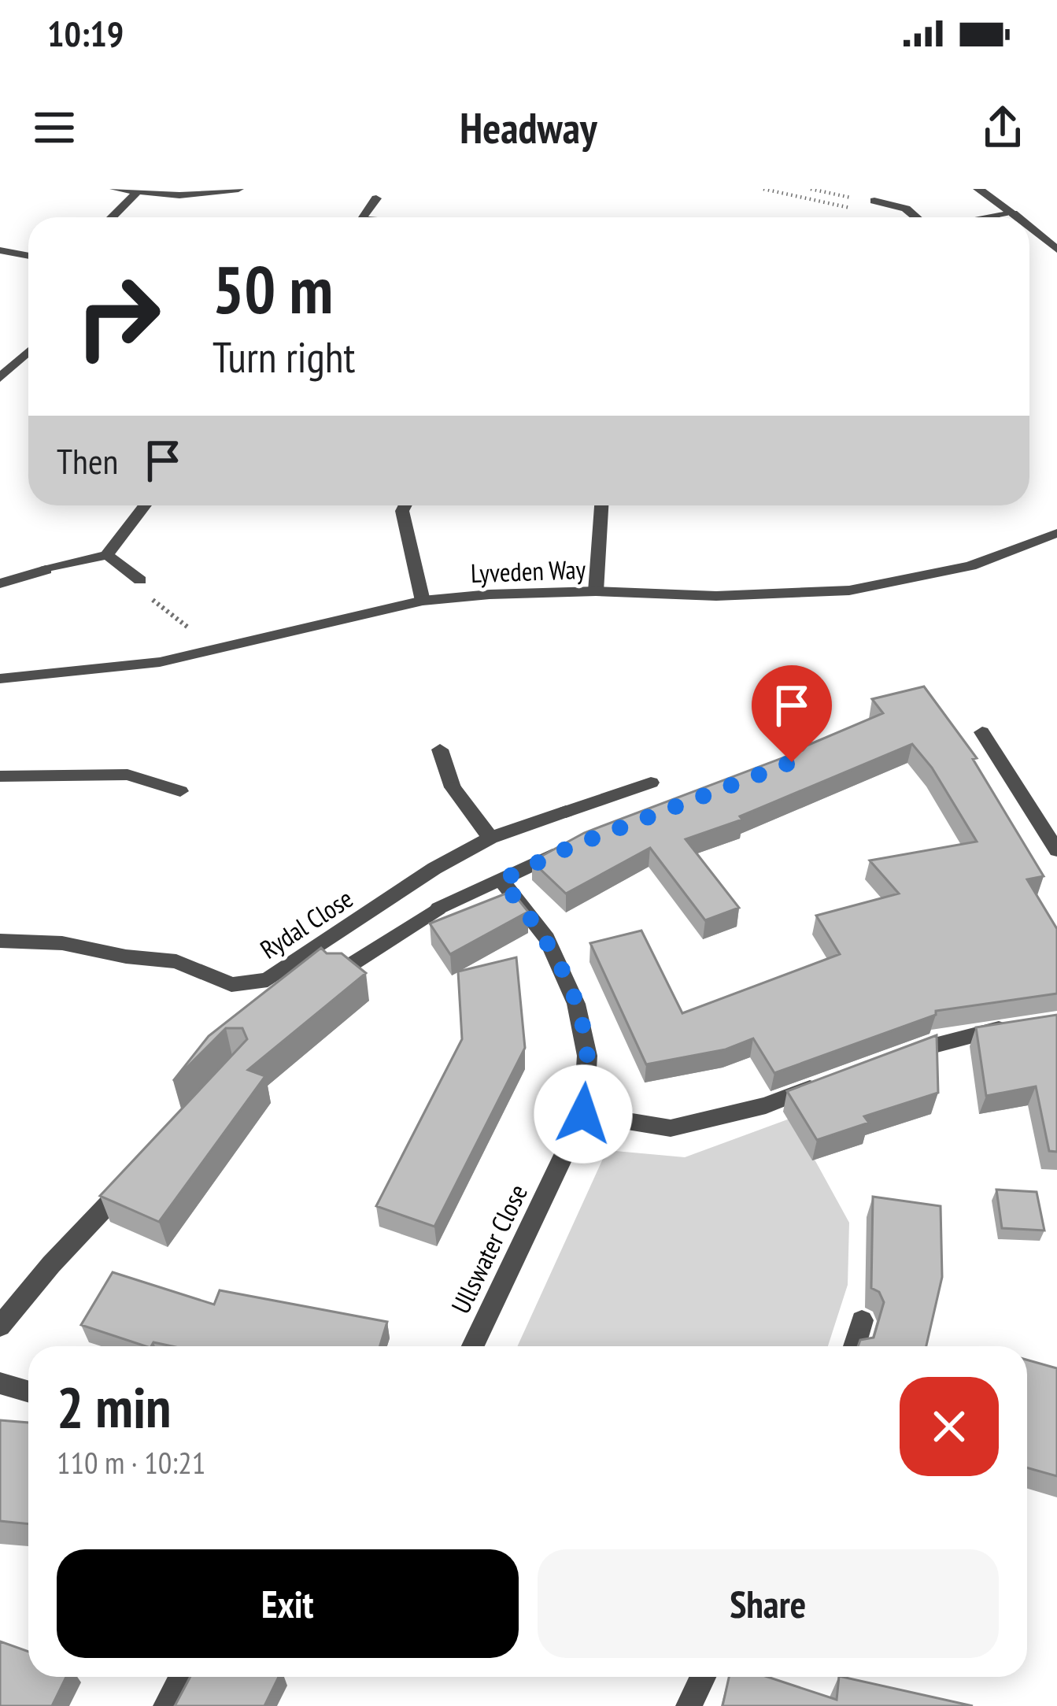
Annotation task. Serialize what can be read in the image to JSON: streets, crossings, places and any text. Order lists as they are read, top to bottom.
{
  "streets": {
    "street": ["Lyveden Way", "Rydal Close", "Ullswater Close"]
  },
  "page": {
    "status": "10:19",
    "header": "Headway",
    "turn": ["50 m", "Turn right"],
    "then": "Then",
    "heading": ["2 min", "110 m · 10:21"],
    "buttons": ["Exit", "Share"]
  }
}
